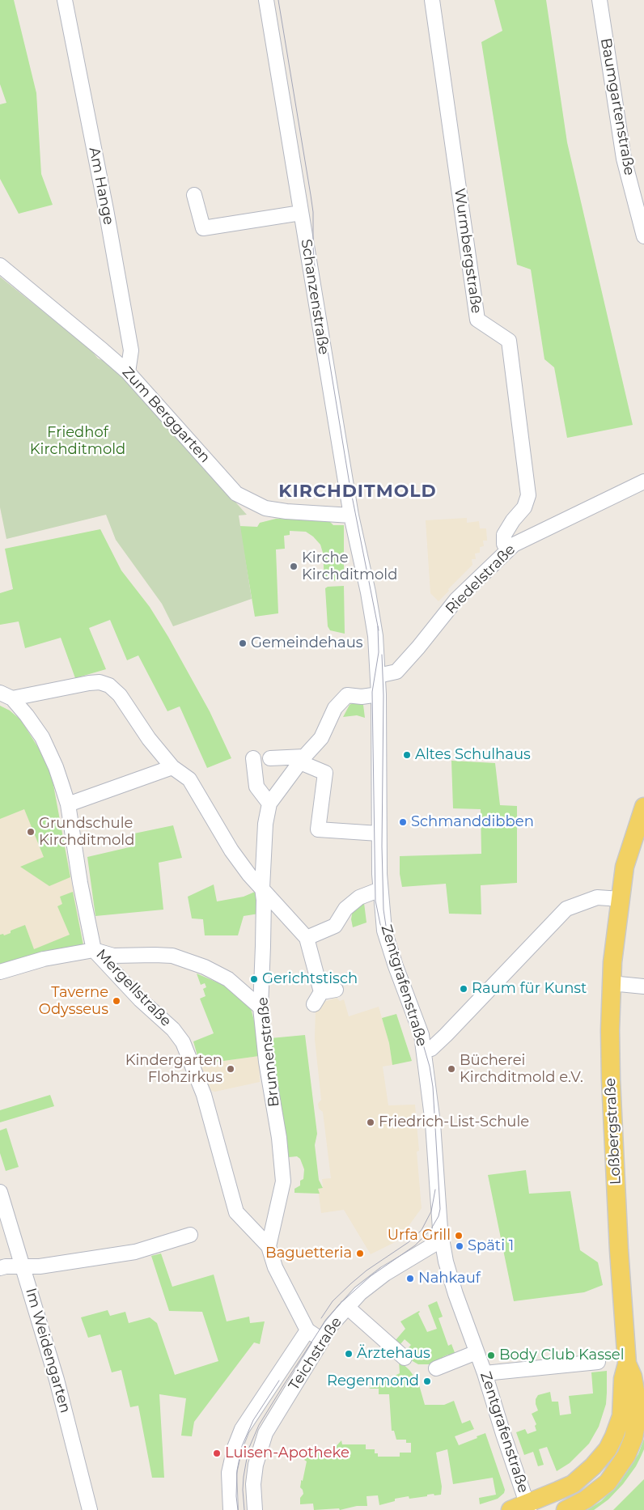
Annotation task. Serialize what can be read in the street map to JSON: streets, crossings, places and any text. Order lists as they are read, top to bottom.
{
  "streets": {
    "main road": ["Loßbergstraße"],
    "street": [
      "Baumgartenstraße",
      "Am Hange",
      "Wurmbergstraße",
      "Schanzenstraße",
      "Zum Berggarten",
      "Riedelstraße",
      "Zentgrafenstraße",
      "Mergellstraße",
      "Brunnenstraße",
      "Im Weidengarten",
      "Teichstraße"
    ]
  },
  "crossings": [
    ["Am Hange", "Zum Berggarten"],
    ["Wurmbergstraße", "Riedelstraße"],
    ["Schanzenstraße", "Zum Berggarten"],
    ["Schanzenstraße", "Zentgrafenstraße"],
    ["Riedelstraße", "Zentgrafenstraße"],
    ["Zentgrafenstraße", "Brunnenstraße"],
    ["Zentgrafenstraße", "Loßbergstraße"],
    ["Zentgrafenstraße", "Teichstraße"],
    ["Mergellstraße", "Brunnenstraße"],
    ["Brunnenstraße", "Teichstraße"]
  ],
  "districts": ["KIRCHDITMOLD"],
  "parks": ["Friedhof Kirchditmold"],
  "places": [
    "Kirche Kirchditmold",
    "Gemeindehaus",
    "Altes Schulhaus",
    "Schmanddibben",
    "Grundschule Kirchditmold",
    "Gerichtstisch",
    "Raum für Kunst",
    "Taverne Odysseus",
    "Kindergarten Flohzirkus",
    "Bücherei Kirchditmold e.V.",
    "Friedrich-List-Schule",
    "Urfa Grill",
    "Späti 1",
    "Baguetteria",
    "Nahkauf",
    "Ärztehaus",
    "Body Club Kassel",
    "Regenmond",
    "Luisen-Apotheke"
  ]
}
